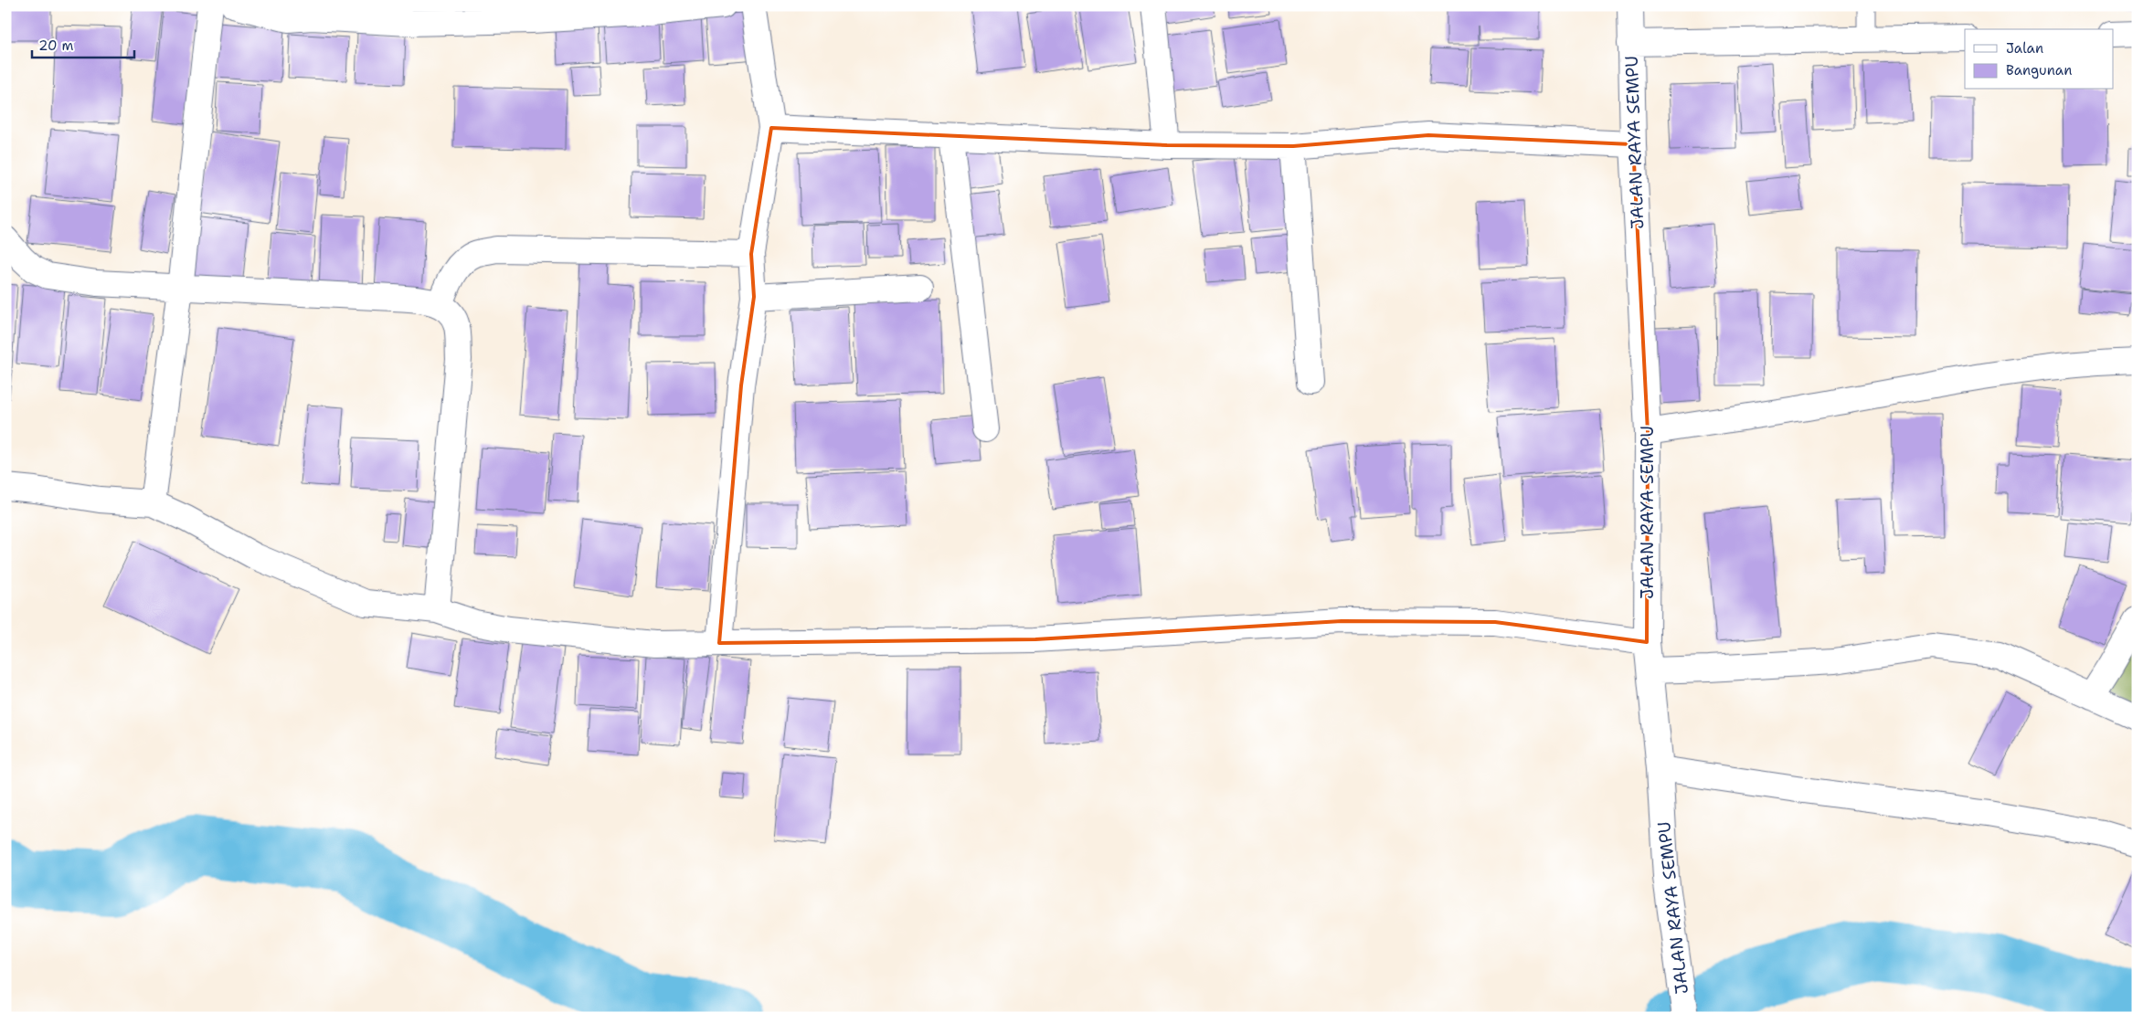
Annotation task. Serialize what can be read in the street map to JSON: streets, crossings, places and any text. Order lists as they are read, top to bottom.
{
  "streets": {
    "street": ["JALAN RAYA SEMPU"]
  },
  "legend": ["Jalan", "Bangunan"],
  "scale_bar": "20 m"
}
